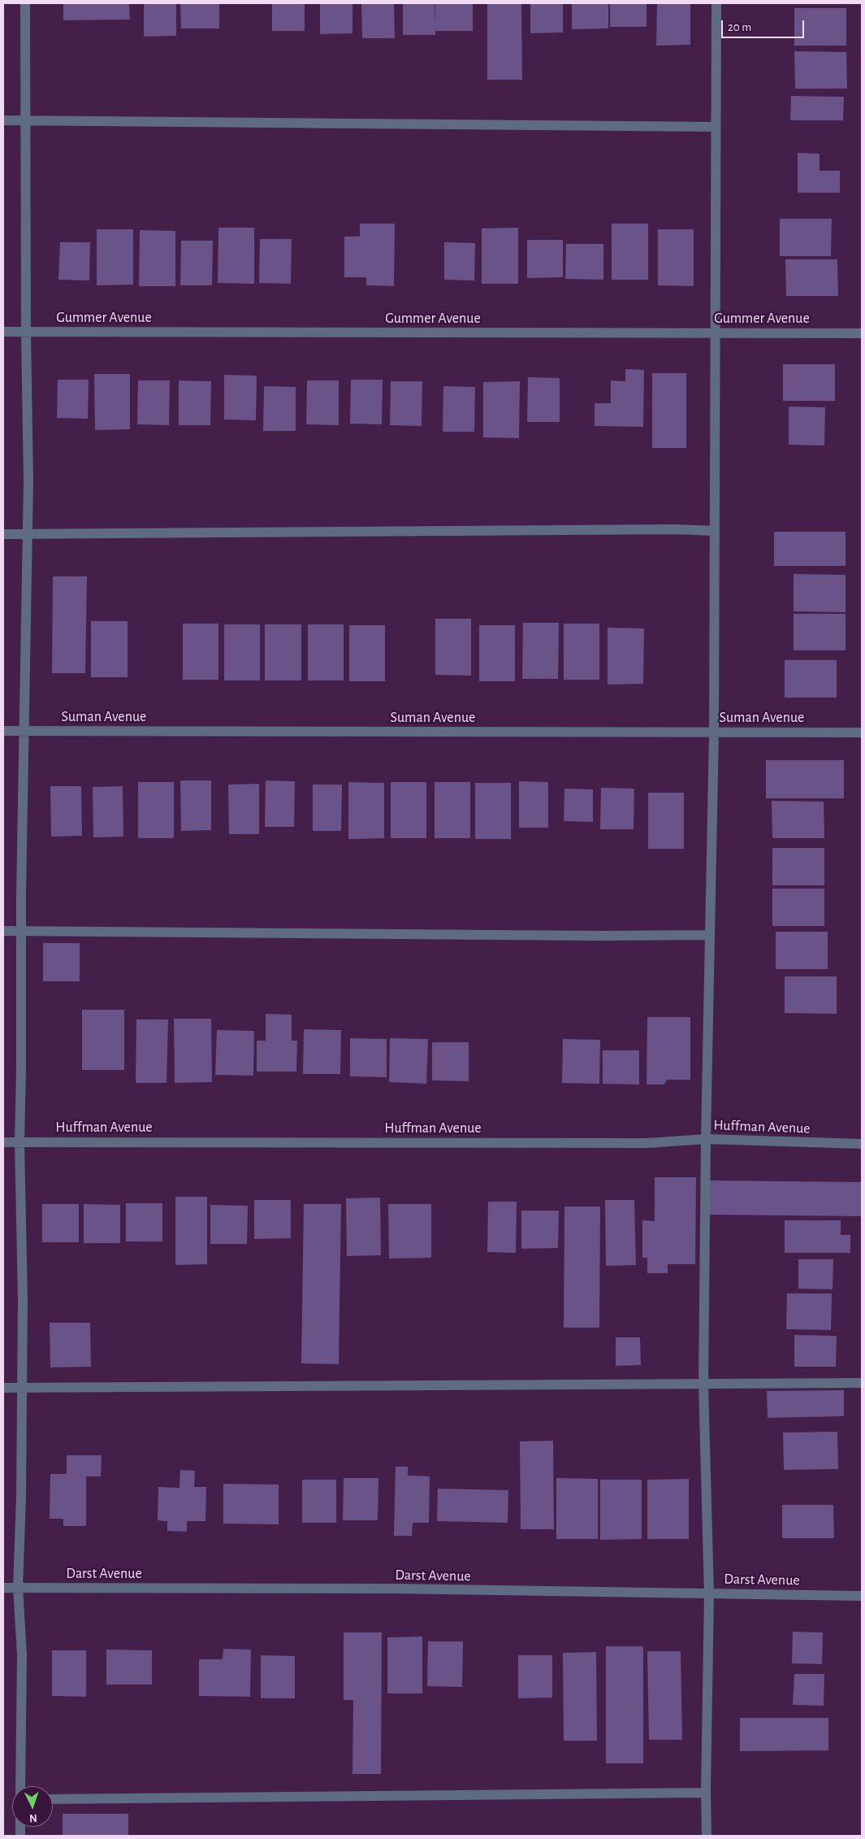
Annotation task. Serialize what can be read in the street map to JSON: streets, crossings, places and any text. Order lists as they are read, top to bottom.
{
  "streets": {
    "street": [
      "Gummer Avenue",
      "Suman Avenue",
      "Huffman Avenue",
      "Darst Avenue"
    ]
  },
  "scale_bar": "20 m",
  "north": "bottom"
}
